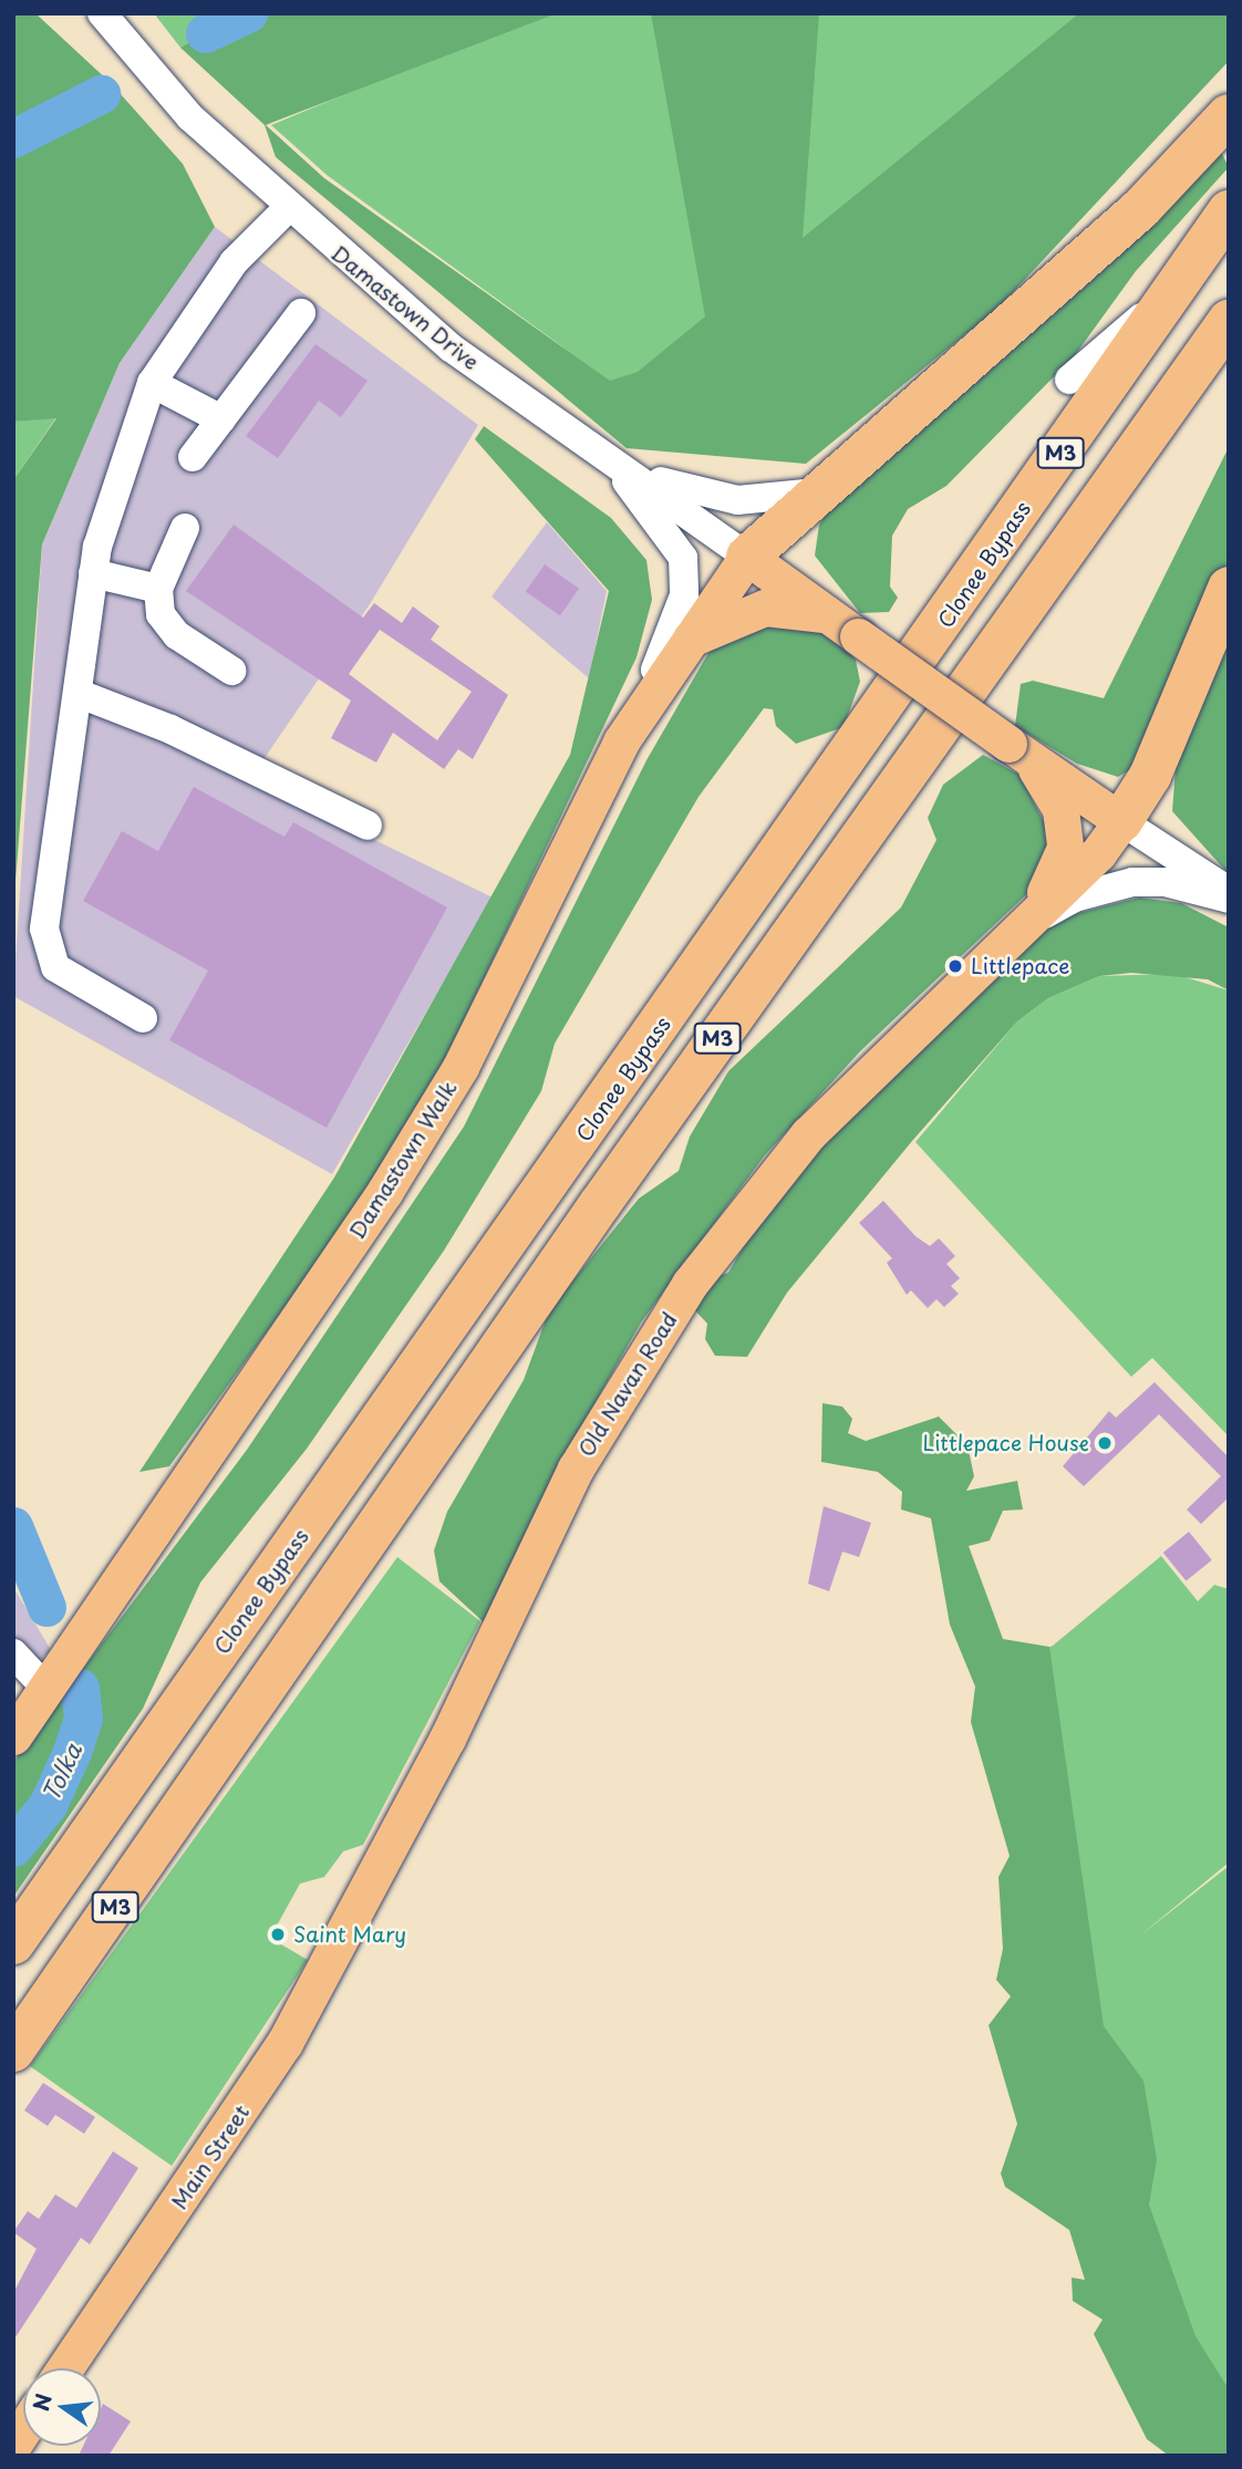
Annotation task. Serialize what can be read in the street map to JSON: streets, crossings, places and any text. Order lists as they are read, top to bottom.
{
  "streets": {
    "highway": ["M3", "Clonee Bypass"],
    "main road": ["Damastown Walk", "Old Navan Road", "Main Street"],
    "street": ["Damastown Drive"]
  },
  "crossings": [
    ["Damastown Drive", "Damastown Walk"],
    ["Old Navan Road", "Main Street"]
  ],
  "water": ["Tolka"],
  "places": ["Littlepace", "Littlepace House", "Saint Mary"],
  "north": "left"
}
